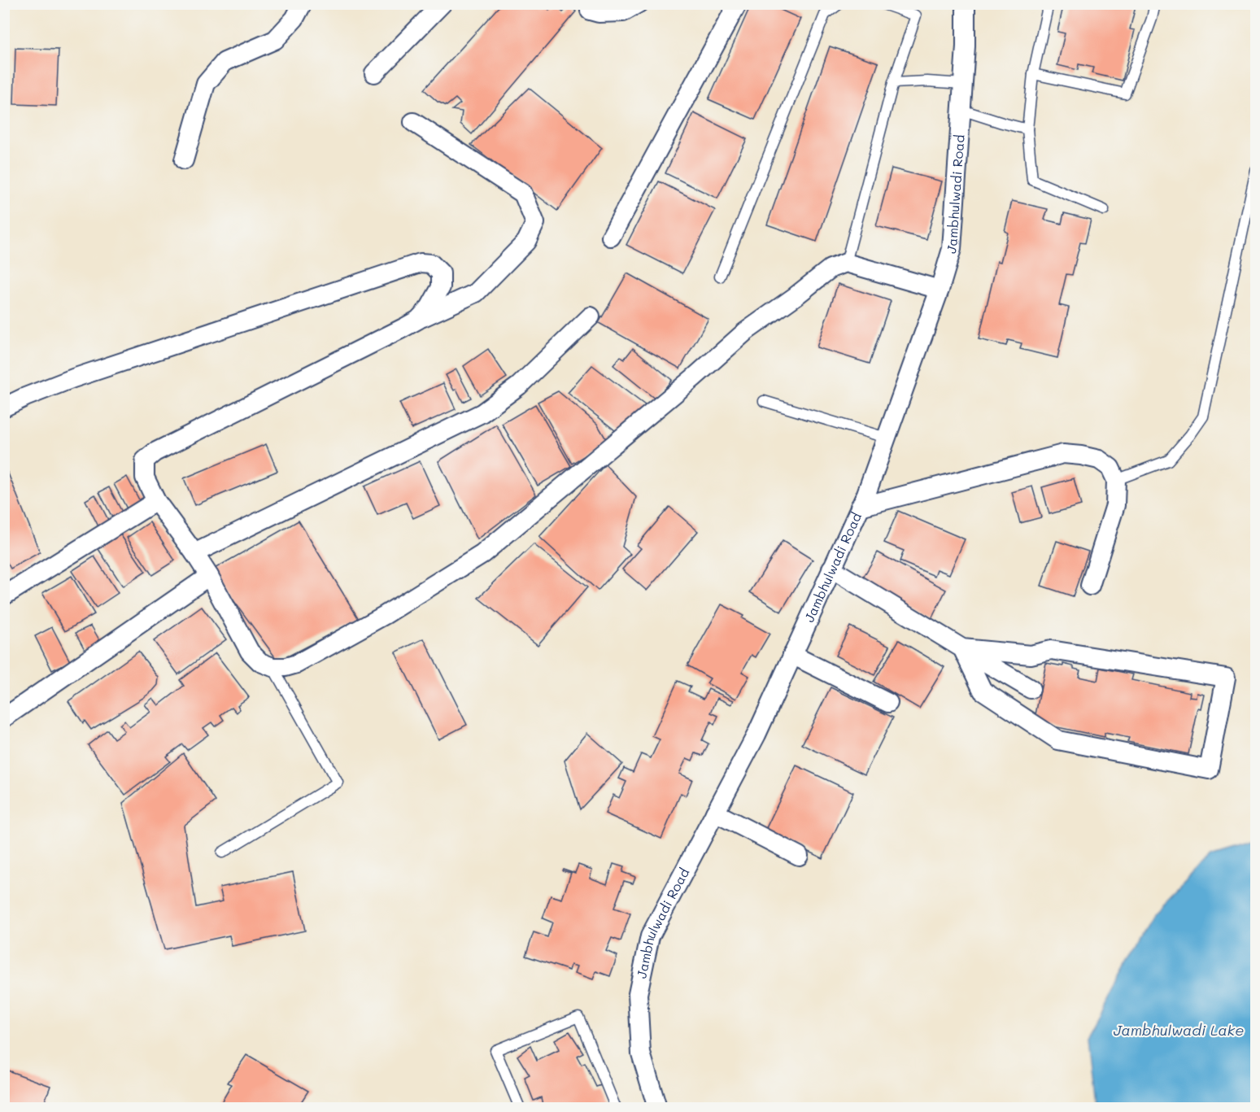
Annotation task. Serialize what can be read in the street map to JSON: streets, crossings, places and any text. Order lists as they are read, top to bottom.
{
  "streets": {
    "street": ["Jambhulwadi Road"]
  },
  "water": ["Jambhulwadi Lake"]
}
